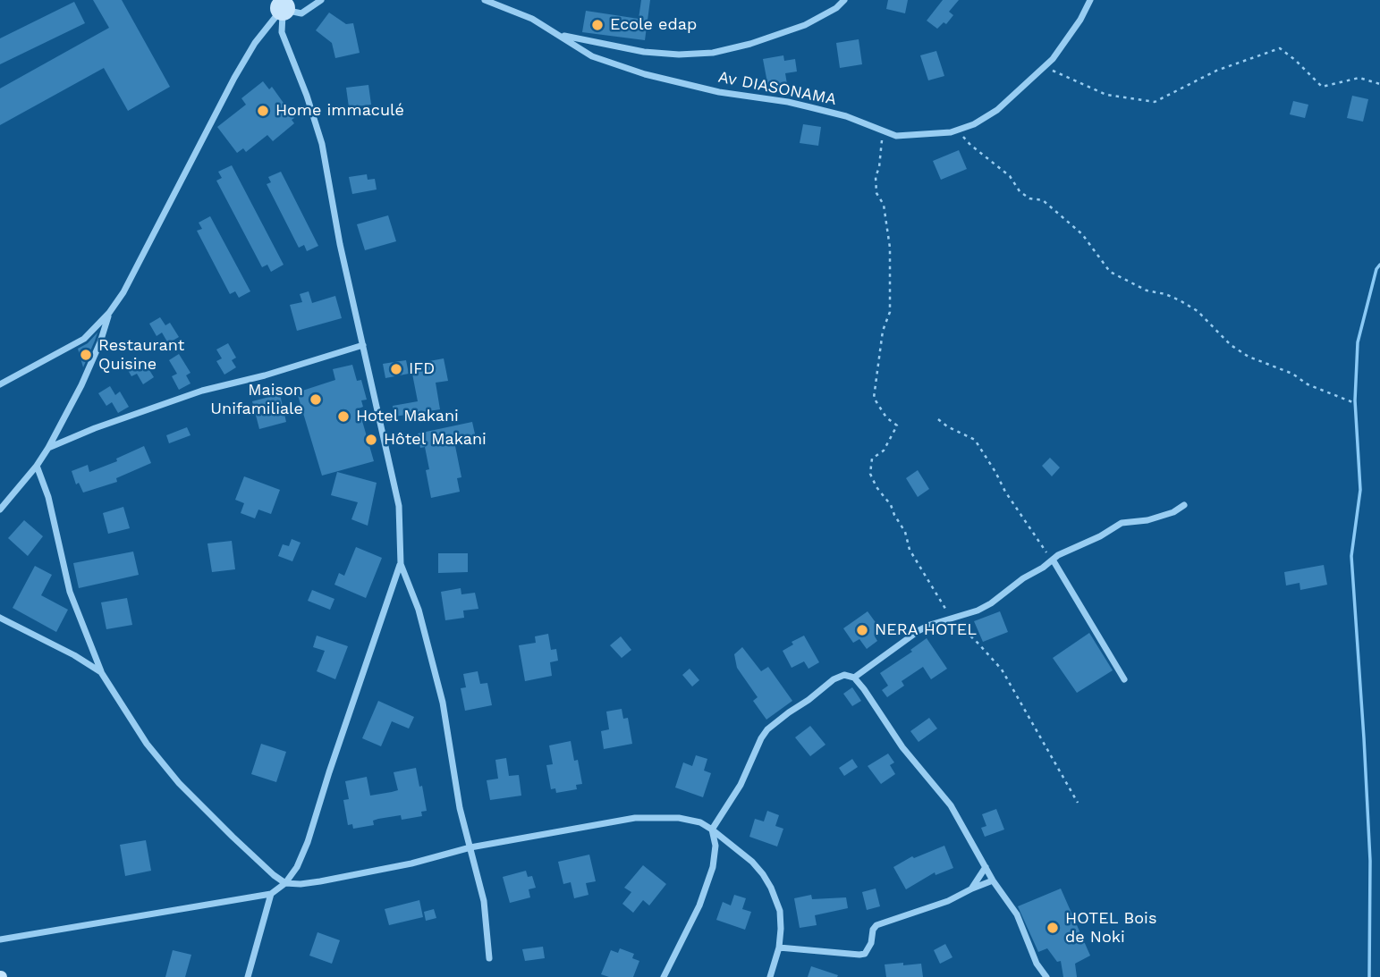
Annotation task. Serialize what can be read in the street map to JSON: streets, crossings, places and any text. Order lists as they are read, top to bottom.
{
  "streets": {
    "street": ["Av DIASONAMA"]
  },
  "places": [
    "Ecole edap",
    "Home immaculé",
    "Restaurant Quisine",
    "IFD",
    "Maison Unifamiliale",
    "Hotel Makani",
    "Hôtel Makani",
    "NERA HOTEL",
    "HOTEL Bois de Noki"
  ]
}
